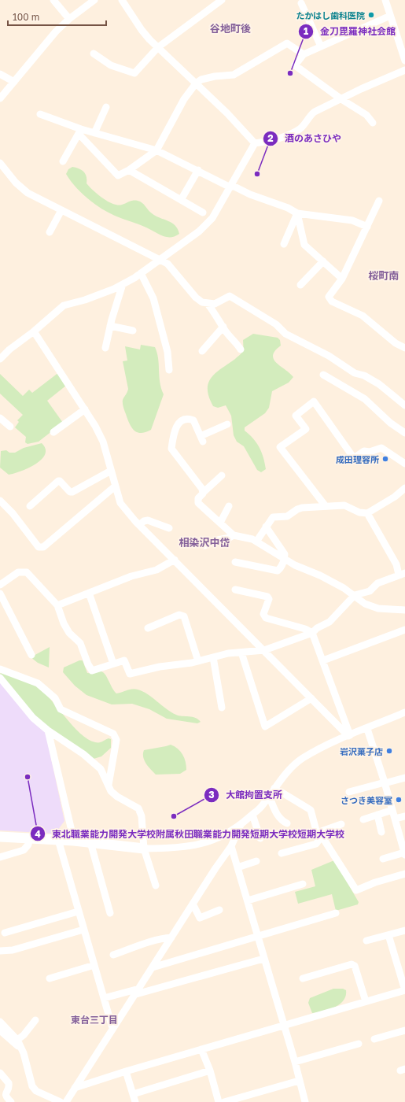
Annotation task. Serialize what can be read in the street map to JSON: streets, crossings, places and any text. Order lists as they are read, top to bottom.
{
  "districts": [
    "谷地町後",
    "桜町南",
    "相染沢中岱",
    "東台三丁目"
  ],
  "places": [
    "たかはし歯科医院",
    "金刀毘羅神社会館",
    "酒のあさひや",
    "成田理容所",
    "岩沢菓子店",
    "東北職業能力開発大学校附属秋田職業能力開発短期大学校短期大学校",
    "さつき美容室",
    "大館拘置支所"
  ],
  "scale_bar": "100 m"
}
